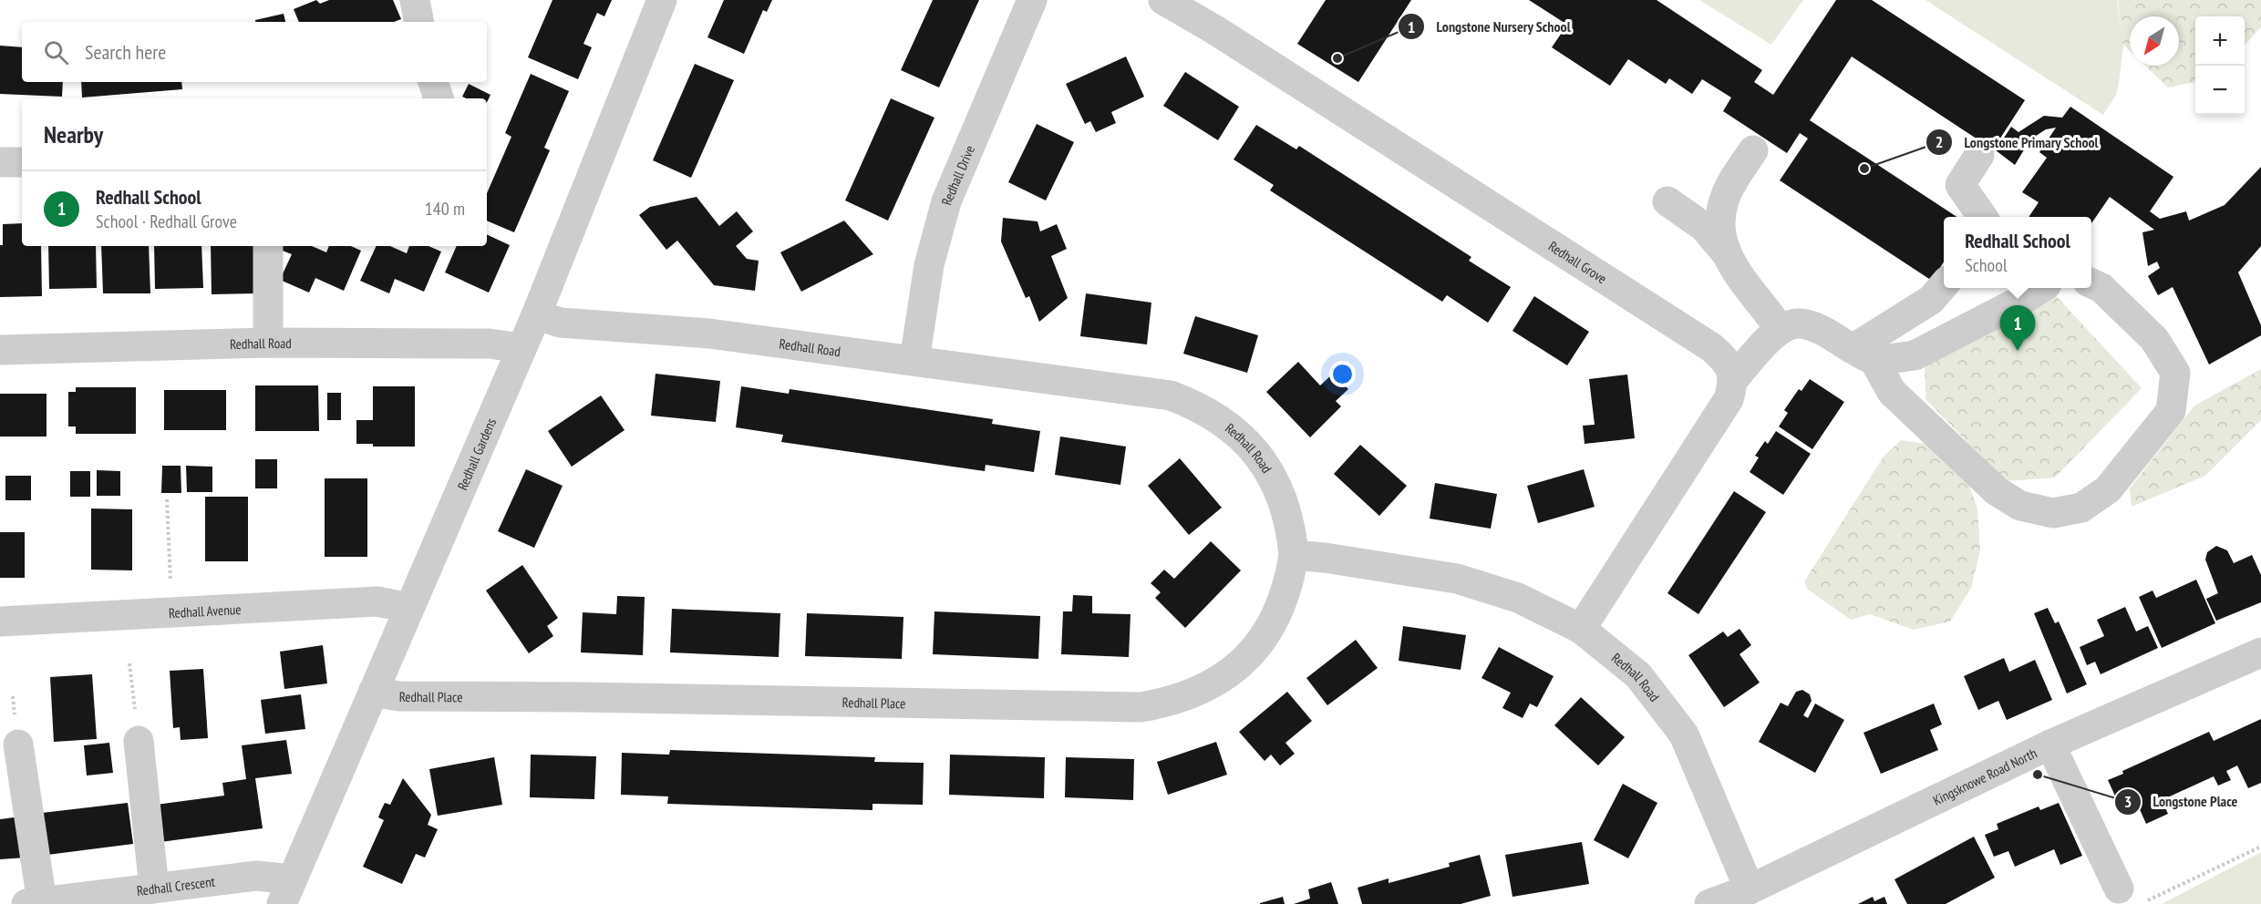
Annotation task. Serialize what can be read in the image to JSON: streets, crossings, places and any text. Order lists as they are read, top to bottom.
{
  "streets": {
    "street": [
      "Redhall Drive",
      "Redhall Grove",
      "Redhall Road",
      "Redhall Gardens",
      "Redhall Avenue",
      "Redhall Place",
      "Kingsknowe Road North",
      "Redhall Crescent"
    ]
  },
  "crossings": [
    ["Redhall Drive", "Redhall Road"],
    ["Redhall Road", "Redhall Gardens"],
    ["Redhall Road", "Redhall Place"],
    ["Redhall Road", "Kingsknowe Road North"],
    ["Redhall Gardens", "Redhall Avenue"],
    ["Redhall Gardens", "Redhall Place"],
    ["Redhall Gardens", "Redhall Crescent"]
  ],
  "places": ["Longstone Nursery School", "Longstone Primary School", "Longstone Place"],
  "north": "bottom left",
  "page": {
    "map_buttons": ["+", "−"],
    "search": "Search here",
    "heading": "Nearby",
    "list": [
      {
        "mark": "1",
        "name": "Redhall School",
        "note": "School · Redhall Grove",
        "value": "140 m"
      }
    ],
    "popup": ["Redhall School", "School"],
    "pins": "1"
  }
}
